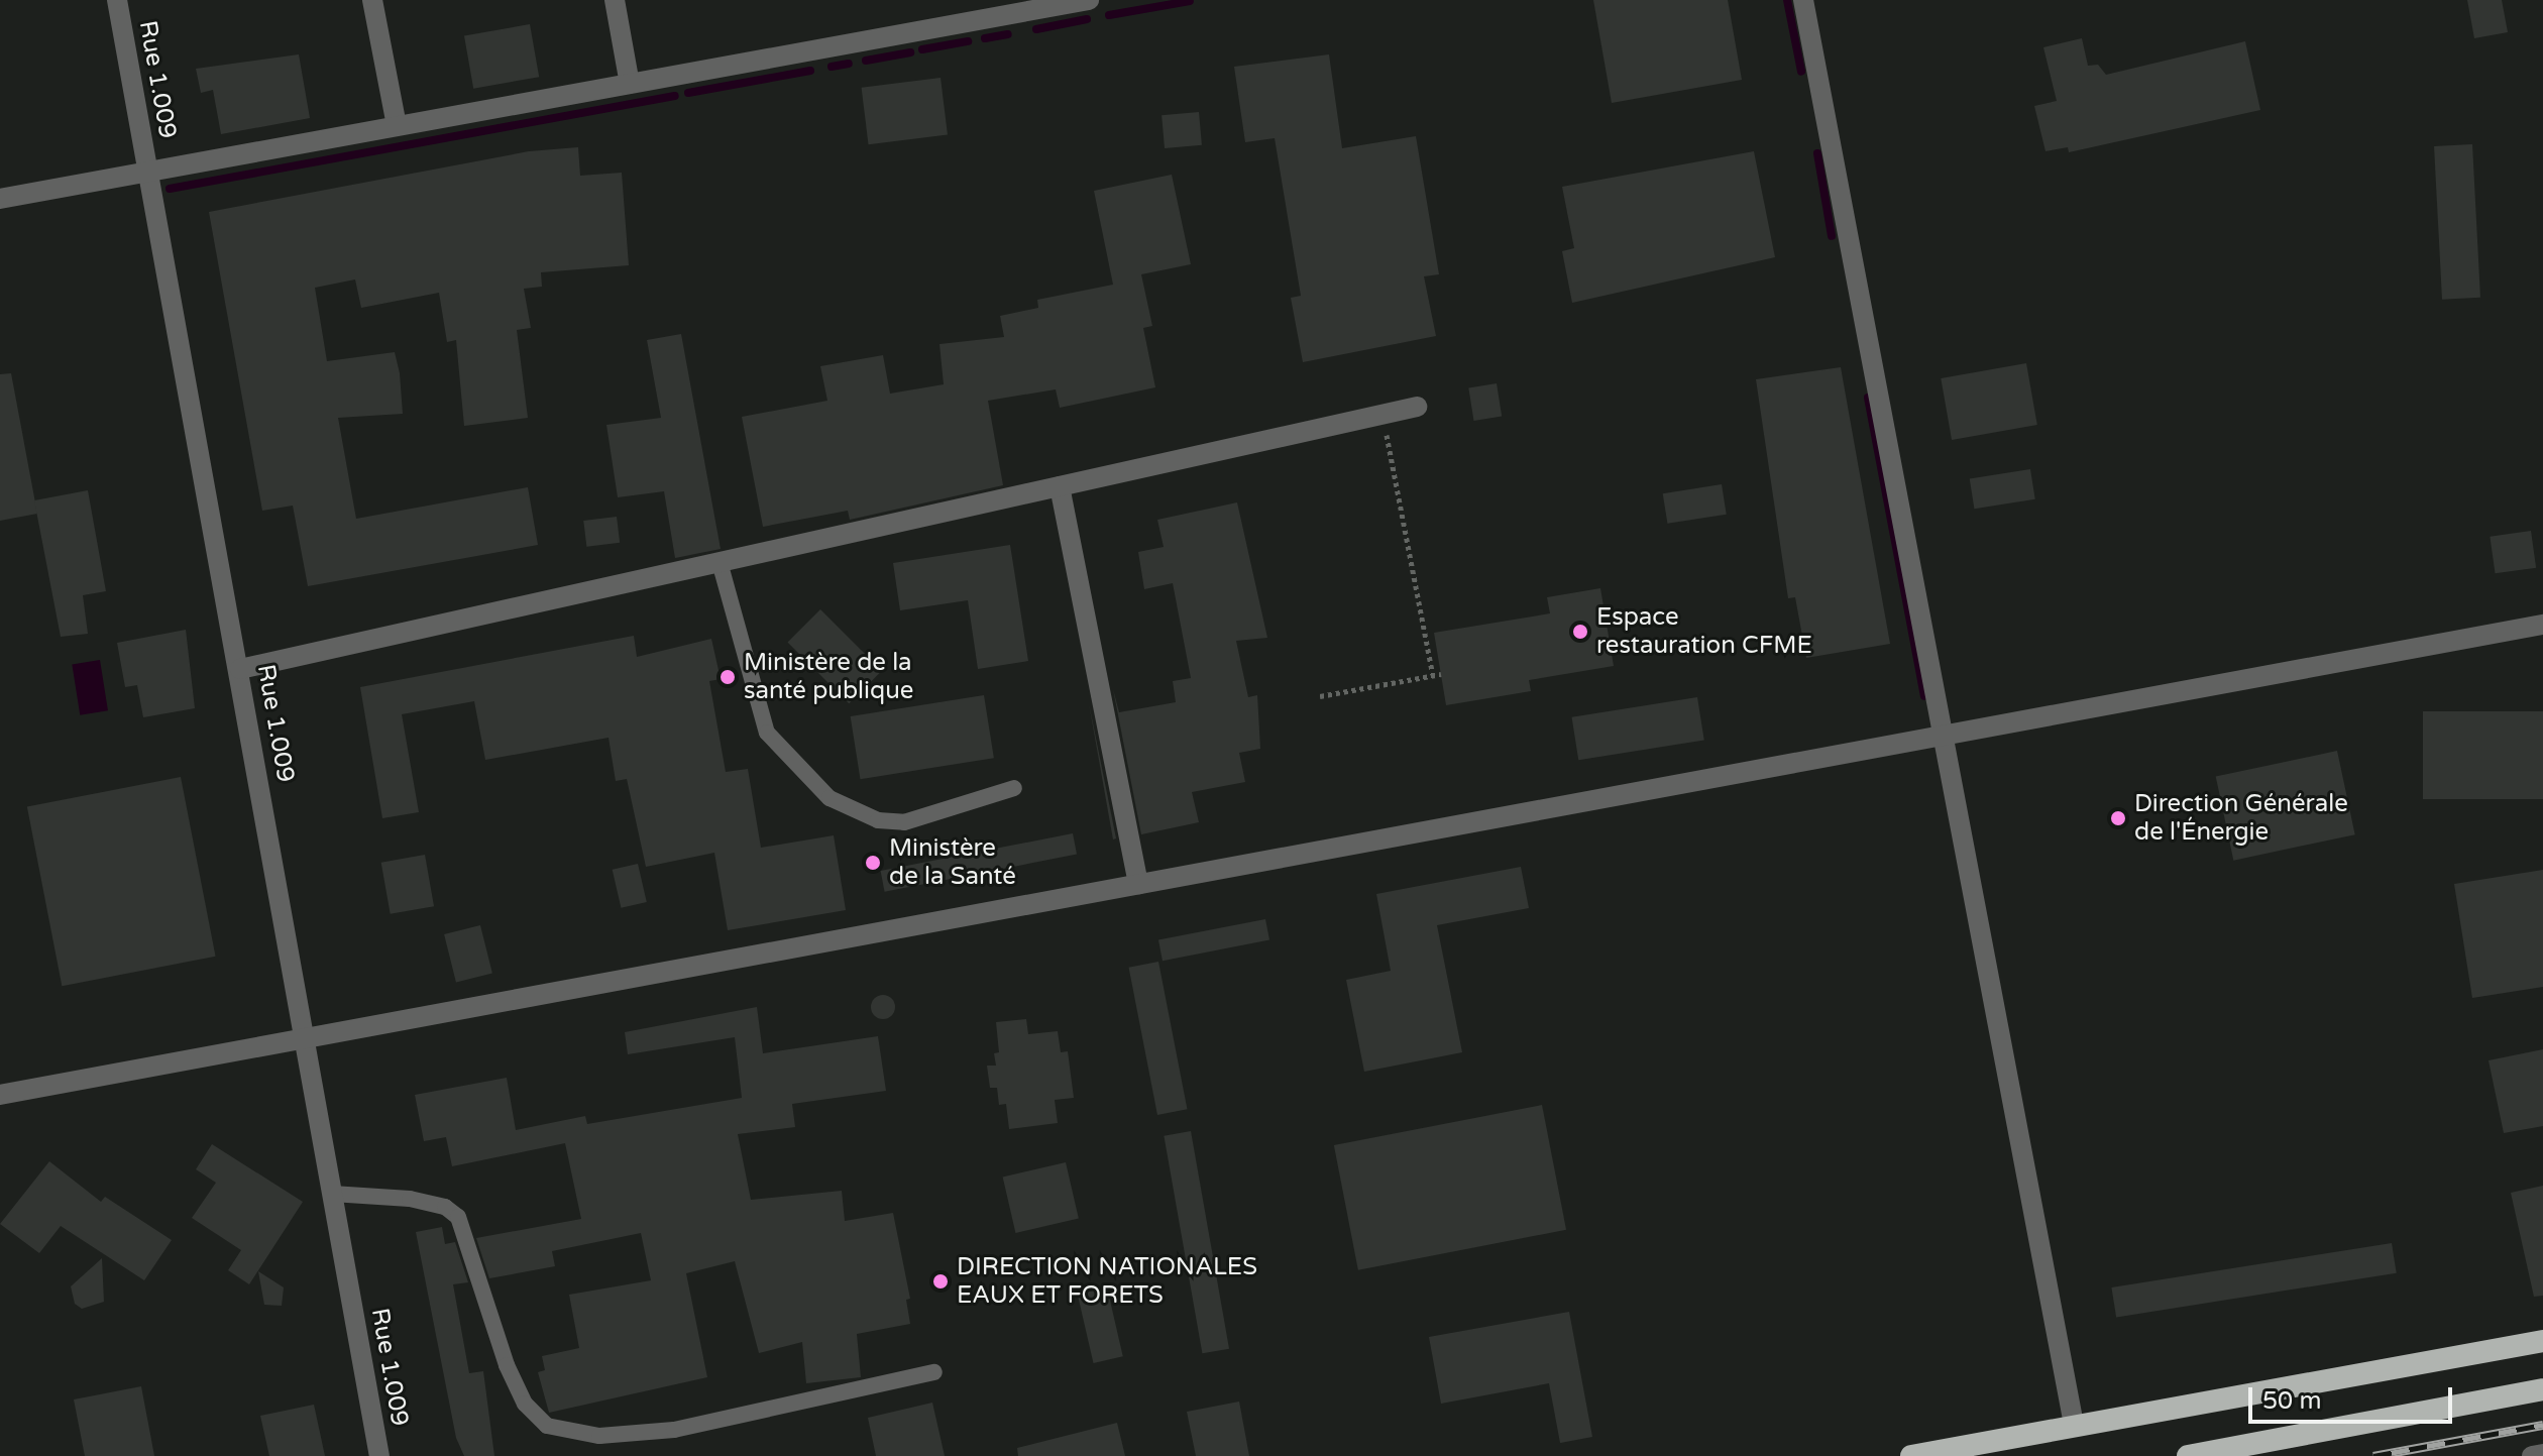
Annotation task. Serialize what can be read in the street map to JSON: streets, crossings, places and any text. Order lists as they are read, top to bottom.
{
  "streets": {
    "street": ["Rue 1.009"]
  },
  "places": [
    "Espace restauration CFME",
    "Ministère de la santé publique",
    "Direction Générale de l'Énergie",
    "Ministère de la Santé",
    "DIRECTION NATIONALES EAUX ET FORETS"
  ],
  "scale_bar": "50 m"
}
